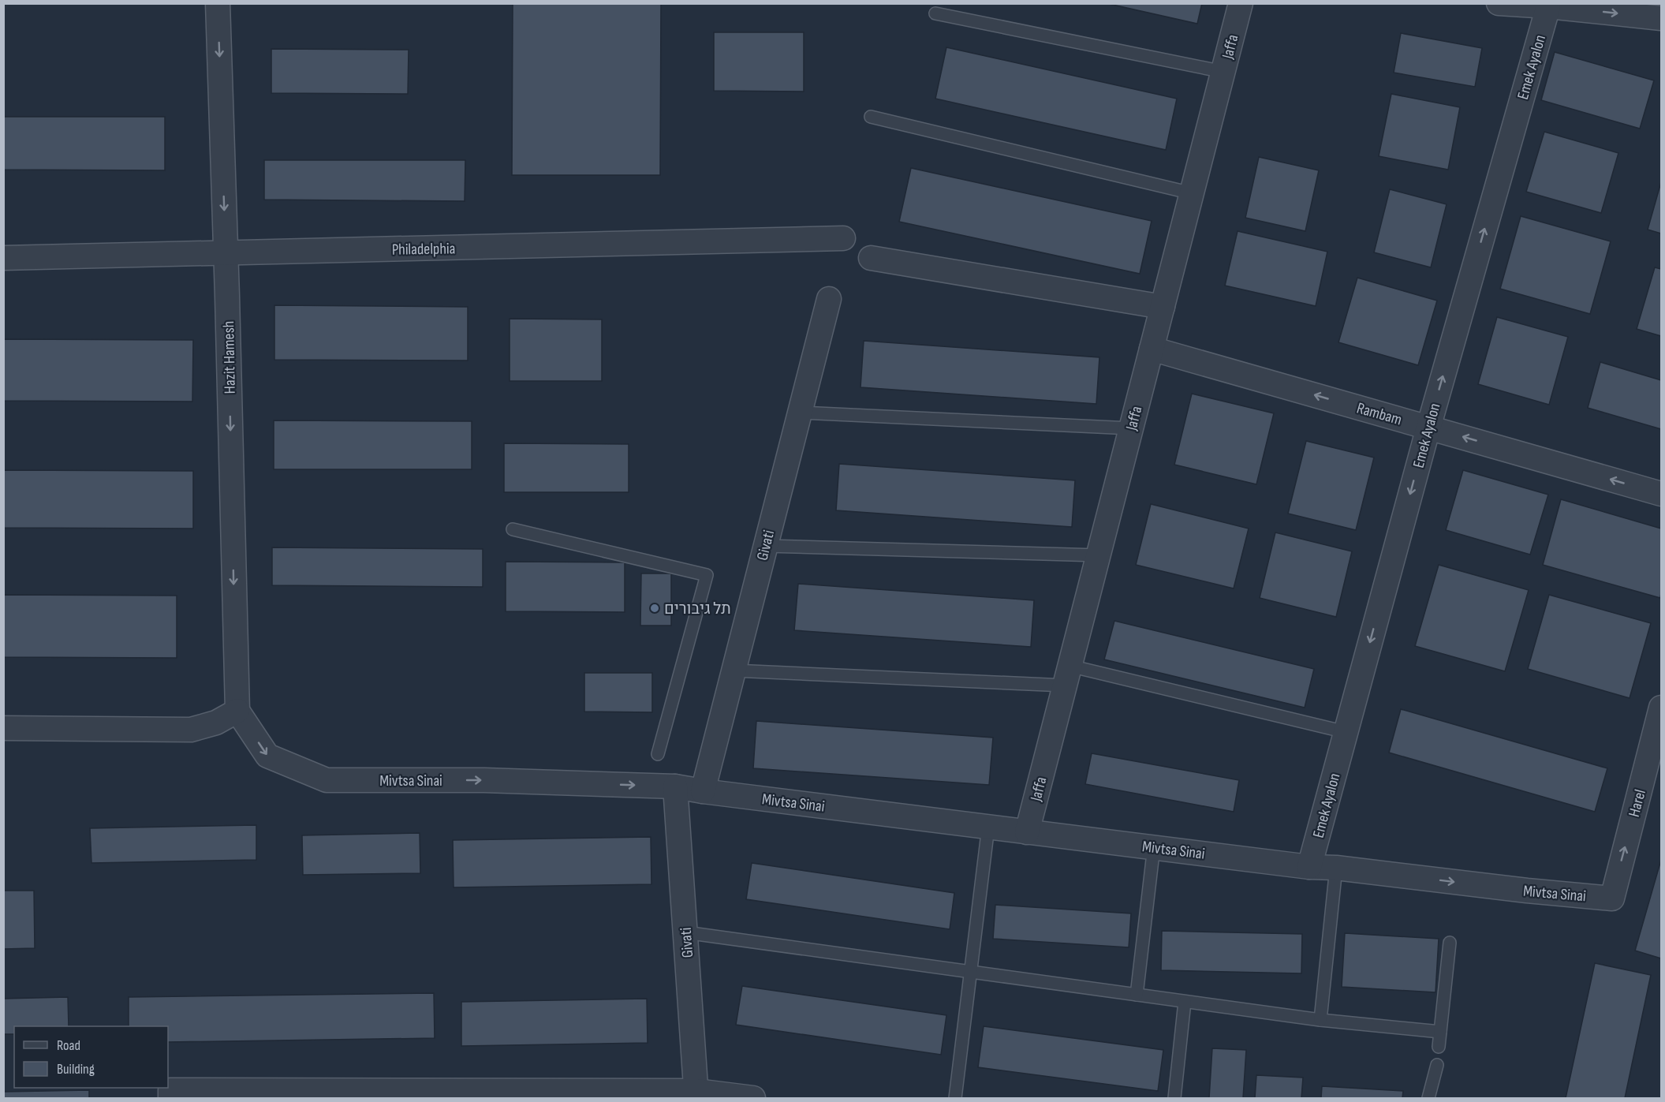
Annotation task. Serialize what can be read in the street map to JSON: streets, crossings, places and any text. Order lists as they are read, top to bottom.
{
  "streets": {
    "street": [
      "Jaffa",
      "Emek Ayalon",
      "Philadelphia",
      "Hazit Hamesh",
      "Rambam",
      "Givati",
      "Mivtsa Sinai",
      "Harel"
    ]
  },
  "crossings": [
    ["Jaffa", "Rambam"],
    ["Jaffa", "Mivtsa Sinai"],
    ["Emek Ayalon", "Rambam"],
    ["Emek Ayalon", "Mivtsa Sinai"],
    ["Philadelphia", "Hazit Hamesh"],
    ["Hazit Hamesh", "Mivtsa Sinai"],
    ["Givati", "Mivtsa Sinai"],
    ["Mivtsa Sinai", "Harel"]
  ],
  "one_way": [
    "Hazit Hamesh",
    "Rambam",
    "Mivtsa Sinai",
    "Harel"
  ],
  "places": ["תל גיבורים"],
  "legend": ["Road", "Building"]
}
